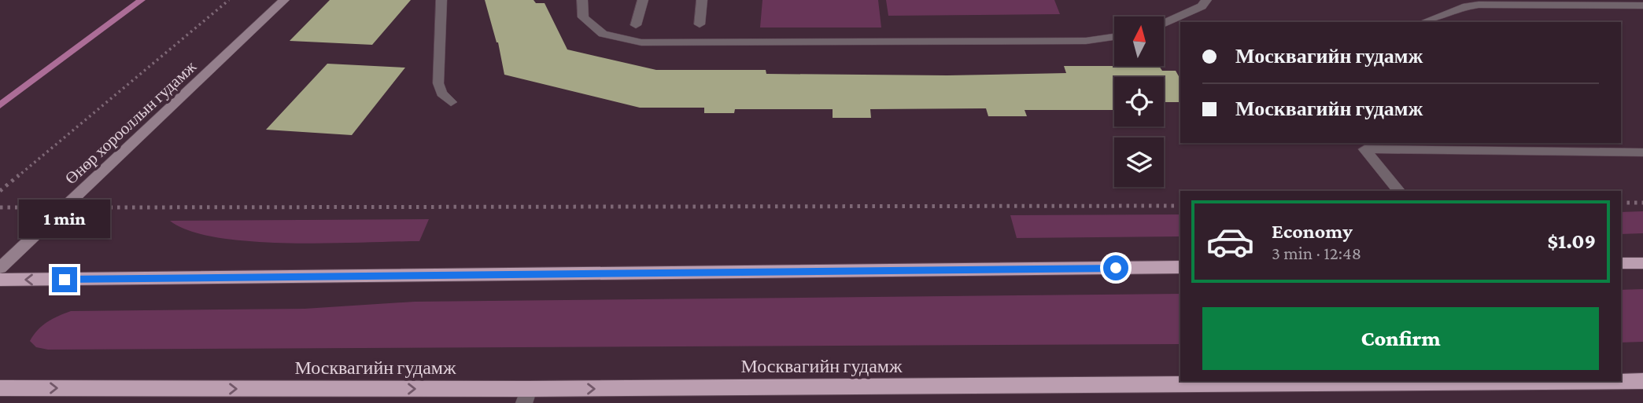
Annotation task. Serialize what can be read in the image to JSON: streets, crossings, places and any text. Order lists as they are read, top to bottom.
{
  "streets": {
    "highway": ["Москвагийн гудамж"],
    "main road": ["Өнөр хорооллын гудамж"]
  },
  "north": "top",
  "page": {
    "banner": ["Москвагийн гудамж", "Москвагийн гудамж"],
    "bubble": "1 min",
    "list": [
      {
        "name": "Economy",
        "note": "3 min · 12:48",
        "value": "$1.09"
      }
    ],
    "buttons": "Confirm"
  }
}
